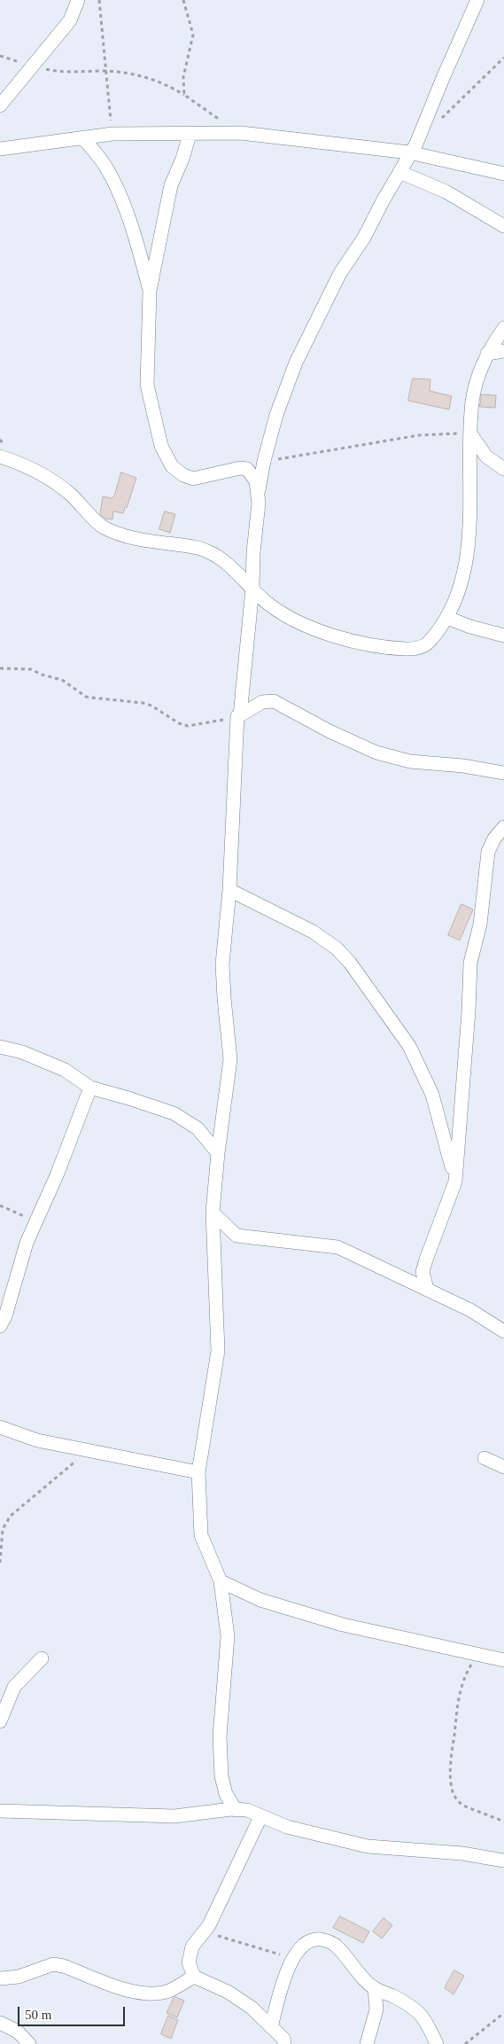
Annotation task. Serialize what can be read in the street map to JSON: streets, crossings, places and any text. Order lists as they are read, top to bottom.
{
  "scale_bar": "50 m"
}
